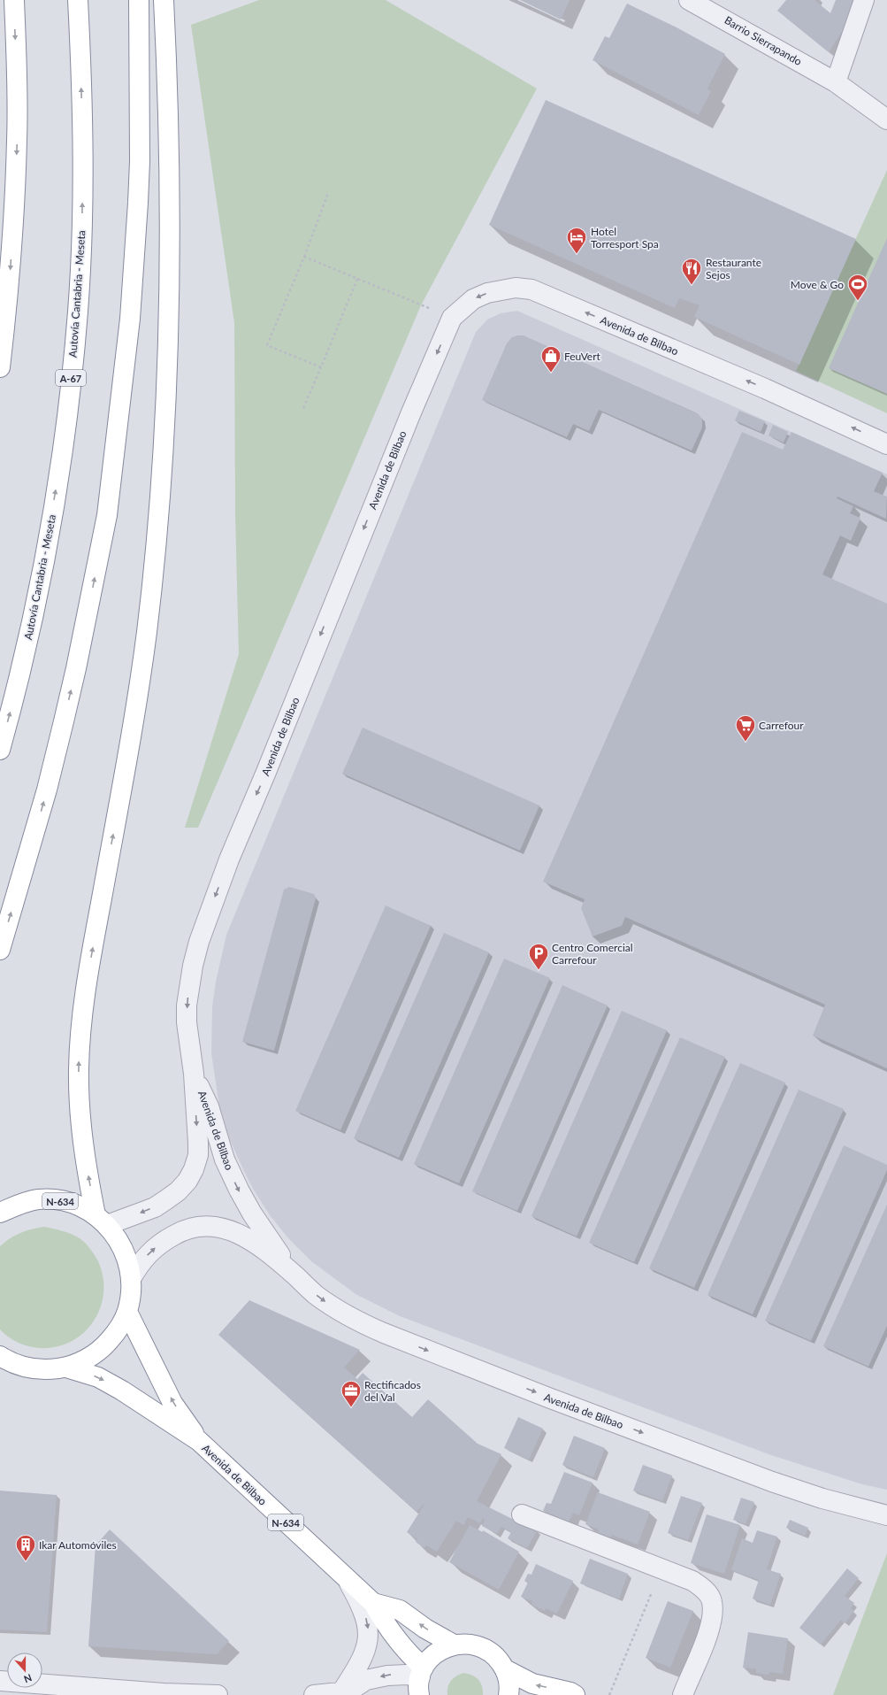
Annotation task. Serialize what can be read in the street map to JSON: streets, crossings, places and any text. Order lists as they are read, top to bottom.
{
  "streets": {
    "highway": [
      "Autovía Cantabria - Meseta",
      "Avenida de Bilbao",
      "A-67",
      "N-634"
    ],
    "street": ["Barrio Sierrapando"]
  },
  "crossings": [
    ["Avenida de Bilbao", "N-634"]
  ],
  "places": {
    "hotel": ["Hotel Torresport Spa"],
    "restaurant": ["Restaurante Sejos"],
    "sports": ["Move & Go"],
    "shop": ["FeuVert"],
    "supermarket": ["Carrefour"],
    "parking": ["Centro Comercial Carrefour"],
    "office": ["Rectificados del Val"],
    "building": ["Ikar Automóviles"]
  },
  "north": "bottom"
}
